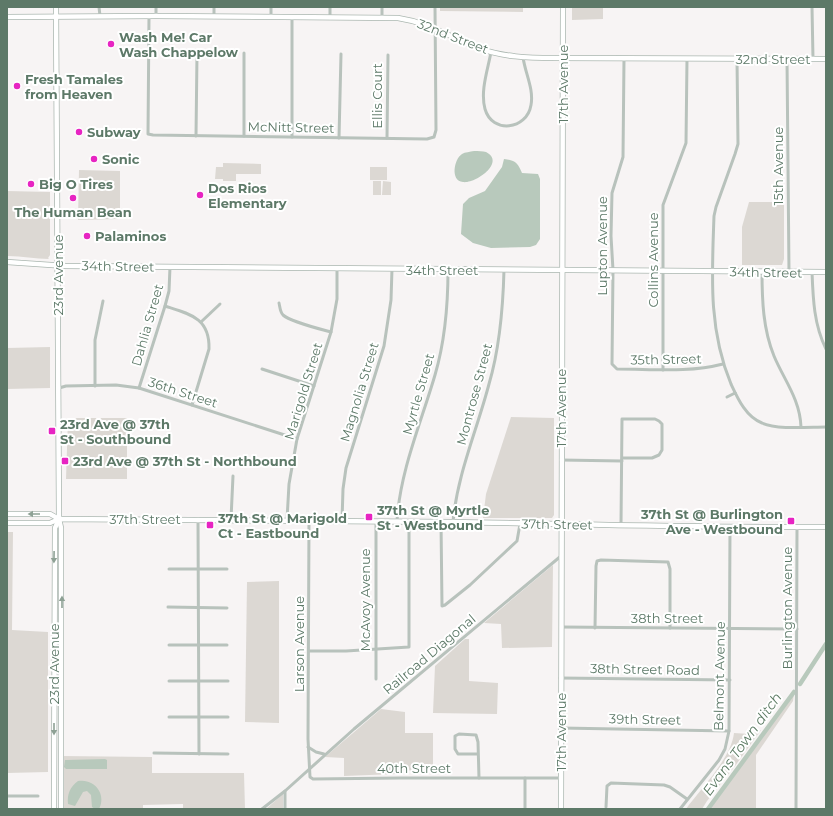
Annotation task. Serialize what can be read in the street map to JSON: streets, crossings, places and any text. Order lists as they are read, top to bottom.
{
  "streets": {
    "main road": [
      "32nd Street",
      "17th Avenue",
      "34th Street",
      "23rd Avenue",
      "37th Street"
    ],
    "street": [
      "Ellis Court",
      "McNitt Street",
      "15th Avenue",
      "Lupton Avenue",
      "Collins Avenue",
      "Dahlia Street",
      "35th Street",
      "Marigold Street",
      "36th Street",
      "Magnolia Street",
      "Myrtle Street",
      "Montrose Street",
      "McAvoy Avenue",
      "Burlington Avenue",
      "38th Street",
      "Larson Avenue",
      "Railroad Diagonal",
      "38th Street Road",
      "Belmont Avenue",
      "39th Street",
      "40th Street"
    ]
  },
  "crossings": [
    ["32nd Street", "17th Avenue"],
    ["32nd Street", "McNitt Street"],
    ["32nd Street", "15th Avenue"],
    ["32nd Street", "Lupton Avenue"],
    ["32nd Street", "Collins Avenue"],
    ["32nd Street", "23rd Avenue"],
    ["17th Avenue", "34th Street"],
    ["17th Avenue", "37th Street"],
    ["17th Avenue", "38th Street"],
    ["17th Avenue", "Railroad Diagonal"],
    ["17th Avenue", "38th Street Road"],
    ["17th Avenue", "39th Street"],
    ["17th Avenue", "40th Street"],
    ["Ellis Court", "McNitt Street"],
    ["15th Avenue", "34th Street"],
    ["Lupton Avenue", "34th Street"],
    ["Lupton Avenue", "35th Street"],
    ["Collins Avenue", "34th Street"],
    ["Collins Avenue", "35th Street"],
    ["34th Street", "23rd Avenue"],
    ["34th Street", "Dahlia Street"],
    ["34th Street", "Marigold Street"],
    ["34th Street", "Magnolia Street"],
    ["34th Street", "Myrtle Street"],
    ["34th Street", "Montrose Street"],
    ["23rd Avenue", "36th Street"],
    ["23rd Avenue", "37th Street"],
    ["Dahlia Street", "36th Street"],
    ["Marigold Street", "36th Street"],
    ["Marigold Street", "37th Street"],
    ["Magnolia Street", "37th Street"],
    ["Myrtle Street", "37th Street"],
    ["Montrose Street", "37th Street"],
    ["37th Street", "McAvoy Avenue"],
    ["37th Street", "Burlington Avenue"],
    ["37th Street", "Larson Avenue"],
    ["37th Street", "Belmont Avenue"],
    ["Burlington Avenue", "38th Street"],
    ["38th Street", "Belmont Avenue"],
    ["Larson Avenue", "Railroad Diagonal"],
    ["Larson Avenue", "40th Street"],
    ["Railroad Diagonal", "40th Street"],
    ["38th Street Road", "Belmont Avenue"],
    ["Belmont Avenue", "39th Street"]
  ],
  "water": ["Evans Town ditch"],
  "places": {
    "other": [
      "Wash Me! Car Wash Chappelow",
      "Fresh Tamales from Heaven",
      "Subway",
      "Sonic",
      "Big O Tires",
      "Dos Rios Elementary",
      "The Human Bean",
      "Palaminos"
    ],
    "transit": [
      "23rd Ave @ 37th St - Southbound",
      "23rd Ave @ 37th St - Northbound",
      "37th St @ Myrtle St - Westbound",
      "37th St @ Burlington Ave - Westbound",
      "37th St @ Marigold Ct - Eastbound"
    ]
  }
}
